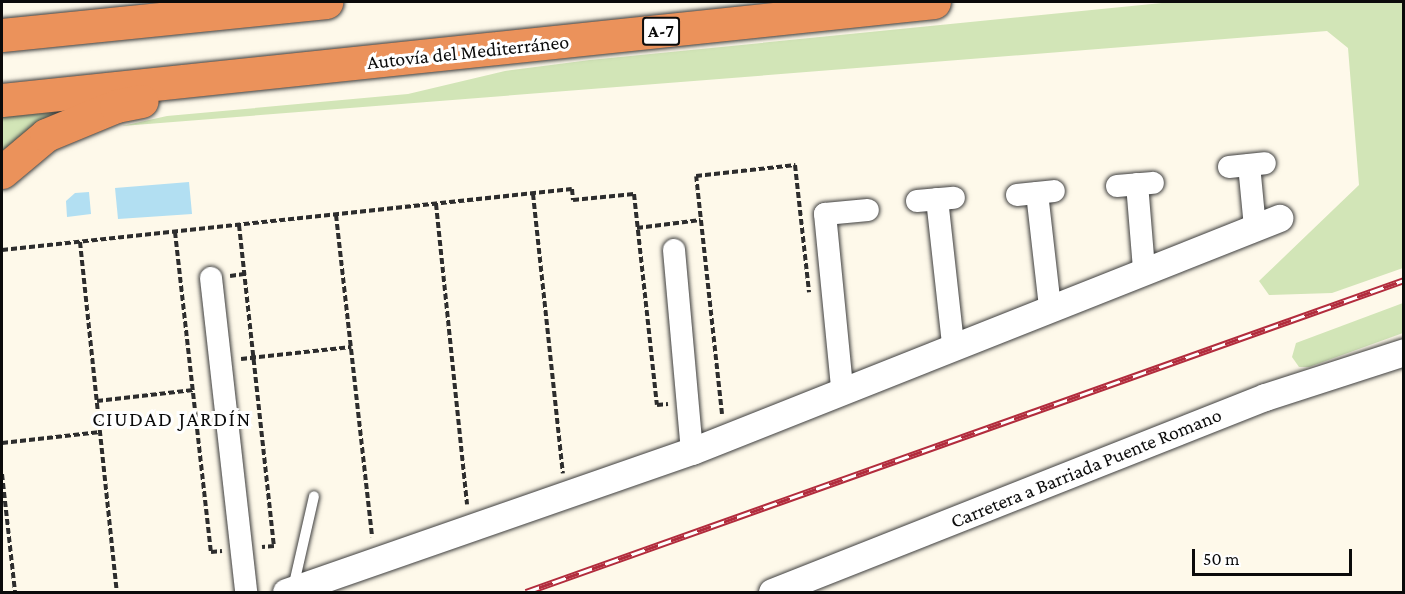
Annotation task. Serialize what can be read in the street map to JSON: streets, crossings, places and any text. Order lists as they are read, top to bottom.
{
  "streets": {
    "highway": ["A-7", "Autovía del Mediterráneo"],
    "street": ["Carretera a Barriada Puente Romano"]
  },
  "districts": ["CIUDAD JARDÍN"],
  "scale_bar": "50 m"
}
